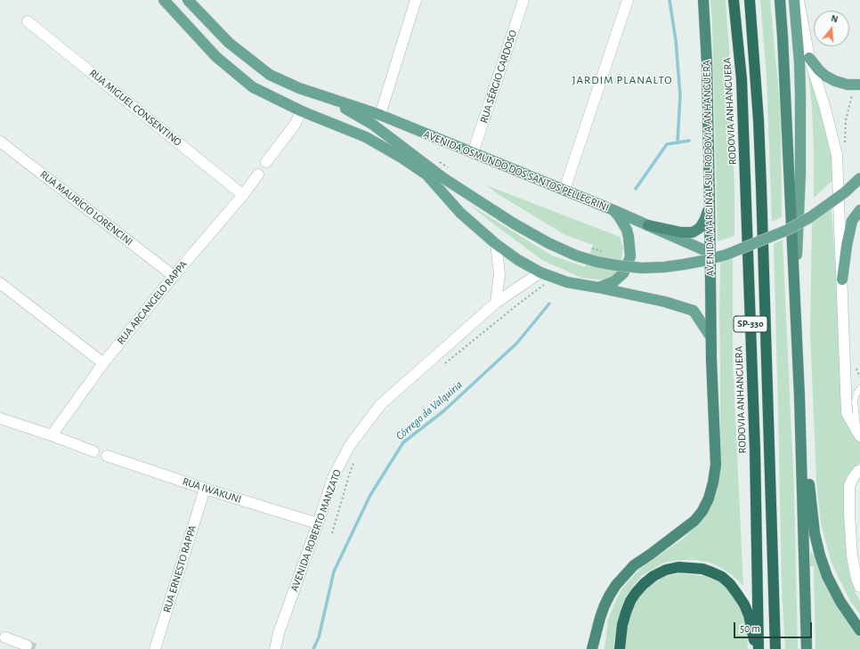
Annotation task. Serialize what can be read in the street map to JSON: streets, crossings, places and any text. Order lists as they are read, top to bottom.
{
  "streets": {
    "highway": ["RODOVIA ANHANGUERA", "AVENIDA MARGINAL SUL RODOVIA ANHANGUERA", "SP-330"],
    "main road": ["AVENIDA OSMUNDO DOS SANTOS PELLEGRINI"],
    "street": [
      "RUA SÉRGIO CARDOSO",
      "RUA MIGUEL CONSENTINO",
      "RUA MAURÍCIO LORENCINI",
      "RUA ARCANGELO RAPPA",
      "RUA IWAKUNI",
      "AVENIDA ROBERTO MANZATO",
      "RUA ERNESTO RAPPA"
    ]
  },
  "crossings": [
    ["RUA SÉRGIO CARDOSO", "AVENIDA OSMUNDO DOS SANTOS PELLEGRINI"],
    ["RUA MIGUEL CONSENTINO", "RUA ARCANGELO RAPPA"],
    ["AVENIDA MARGINAL SUL RODOVIA ANHANGUERA", "AVENIDA OSMUNDO DOS SANTOS PELLEGRINI"],
    ["RUA MAURÍCIO LORENCINI", "RUA ARCANGELO RAPPA"],
    ["RUA IWAKUNI", "AVENIDA ROBERTO MANZATO"],
    ["RUA IWAKUNI", "RUA ERNESTO RAPPA"]
  ],
  "districts": ["JARDIM PLANALTO"],
  "water": ["Córrego da Valquiria"],
  "scale_bar": "50 m",
  "north": "top"
}
